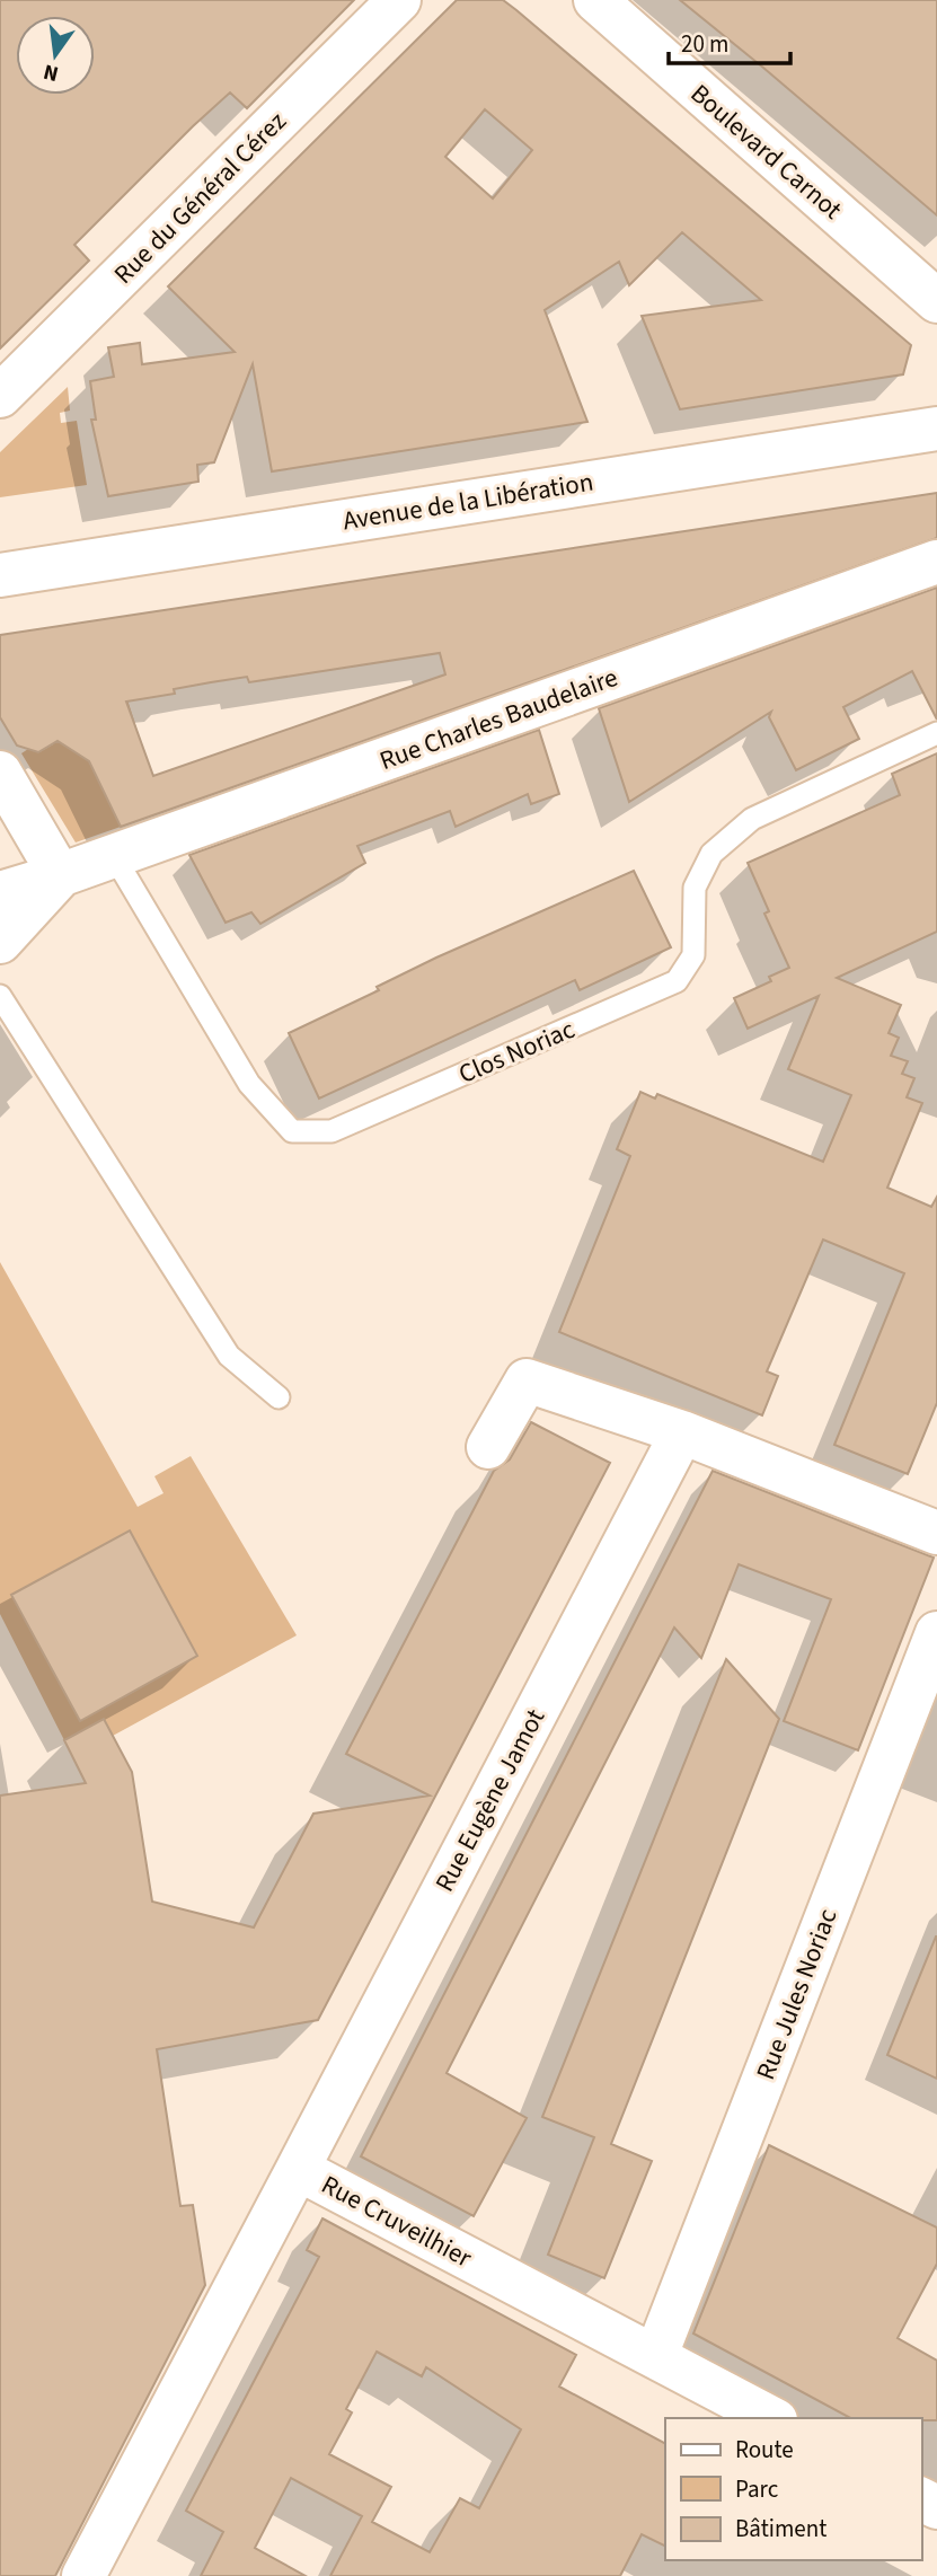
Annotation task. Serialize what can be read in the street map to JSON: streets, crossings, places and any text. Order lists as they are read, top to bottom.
{
  "streets": {
    "street": [
      "Boulevard Carnot",
      "Rue du Général Cérez",
      "Avenue de la Libération",
      "Rue Charles Baudelaire",
      "Rue Eugène Jamot",
      "Rue Jules Noriac",
      "Rue Cruveilhier"
    ],
    "lane": ["Clos Noriac"]
  },
  "crossings": [
    ["Rue Charles Baudelaire", "Clos Noriac"],
    ["Rue Eugène Jamot", "Rue Cruveilhier"],
    ["Rue Jules Noriac", "Rue Cruveilhier"]
  ],
  "legend": ["Route", "Parc", "Bâtiment"],
  "scale_bar": "20 m",
  "north": "bottom"
}
